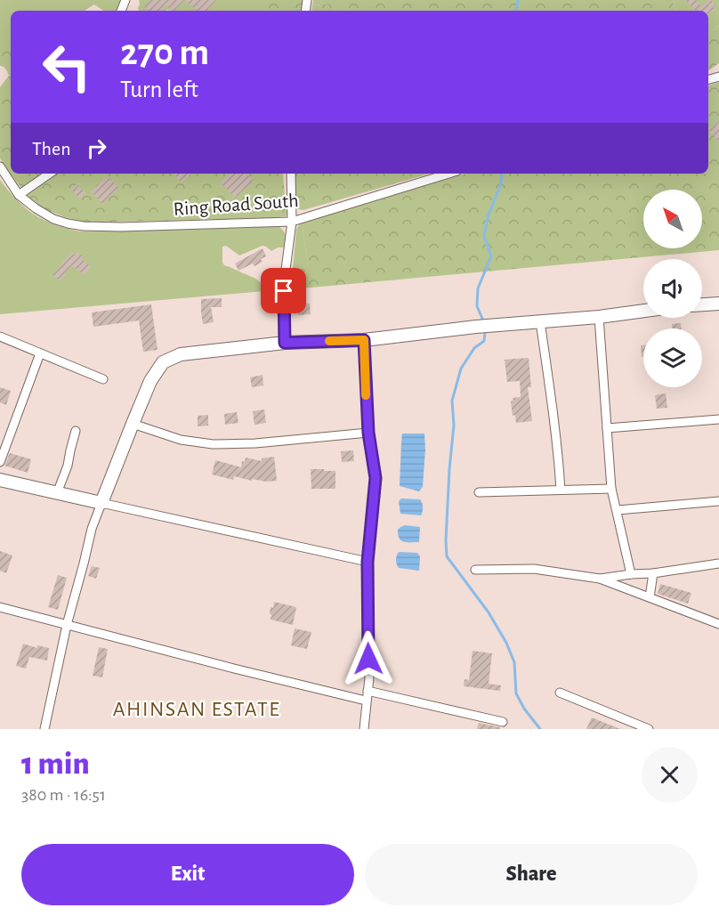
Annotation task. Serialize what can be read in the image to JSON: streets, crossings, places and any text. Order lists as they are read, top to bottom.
{
  "streets": {
    "street": ["Ring Road South"]
  },
  "districts": ["AHINSAN ESTATE"],
  "north": "top left",
  "page": {
    "turn": ["270 m", "Turn left"],
    "then": "Then",
    "heading": ["1 min", "380 m · 16:51"],
    "buttons": ["Exit", "Share"]
  }
}
